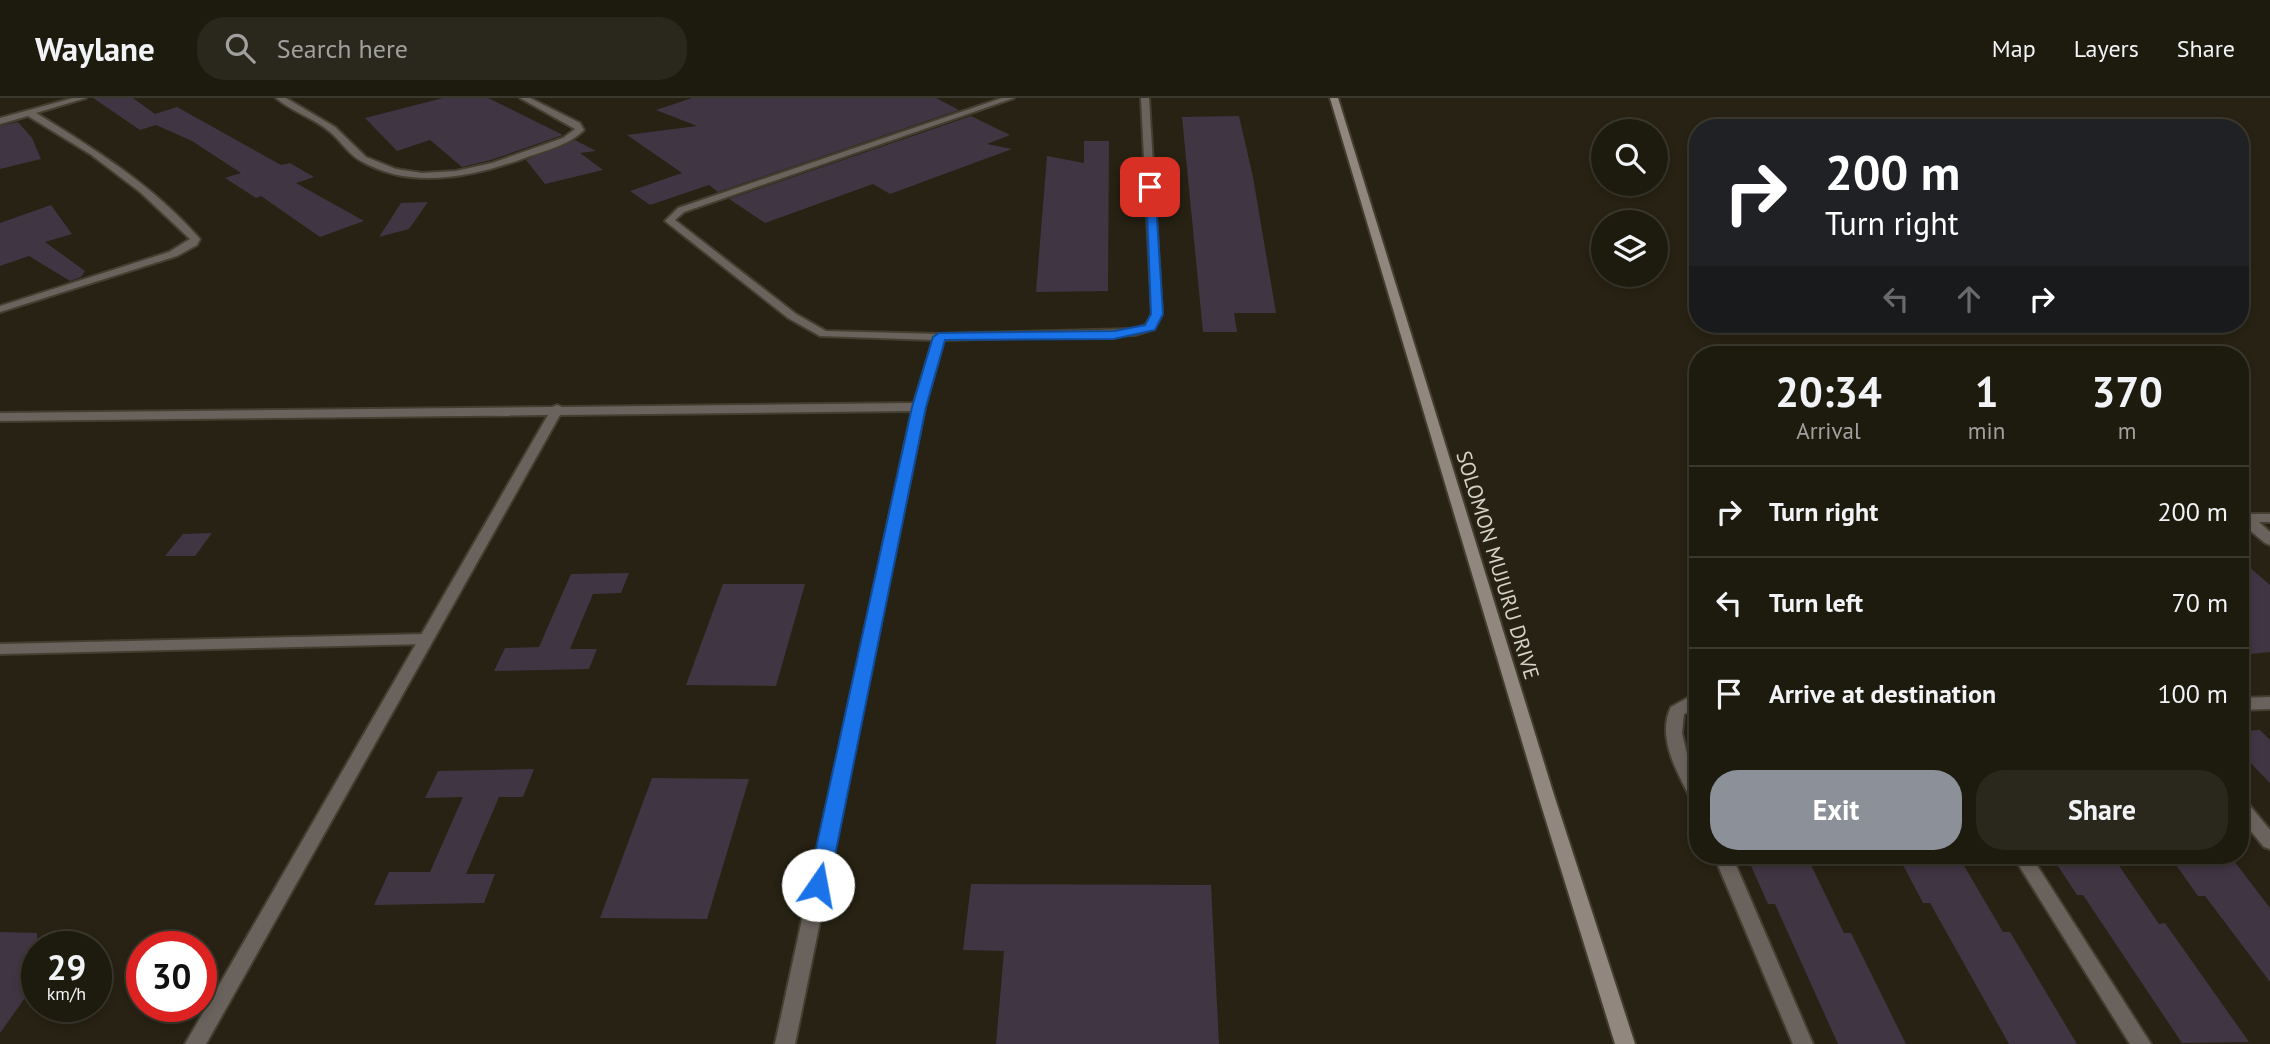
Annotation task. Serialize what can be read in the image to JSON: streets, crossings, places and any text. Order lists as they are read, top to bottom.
{
  "streets": {
    "street": ["SOLOMON MUJURU DRIVE"]
  },
  "page": {
    "header": "Waylane",
    "search": "Search here",
    "nav": ["Map", "Layers", "Share"],
    "turn": ["200 m", "Turn right"],
    "eta": [
      "20:34",
      "Arrival",
      "1",
      "min",
      "370",
      "m"
    ],
    "list": [
      {
        "name": "Turn right",
        "value": "200 m"
      },
      {
        "name": "Turn left",
        "value": "70 m"
      },
      {
        "name": "Arrive at destination",
        "value": "100 m"
      }
    ],
    "buttons": ["Exit", "Share"],
    "speed": "29 km/h",
    "limit": "30"
  }
}
